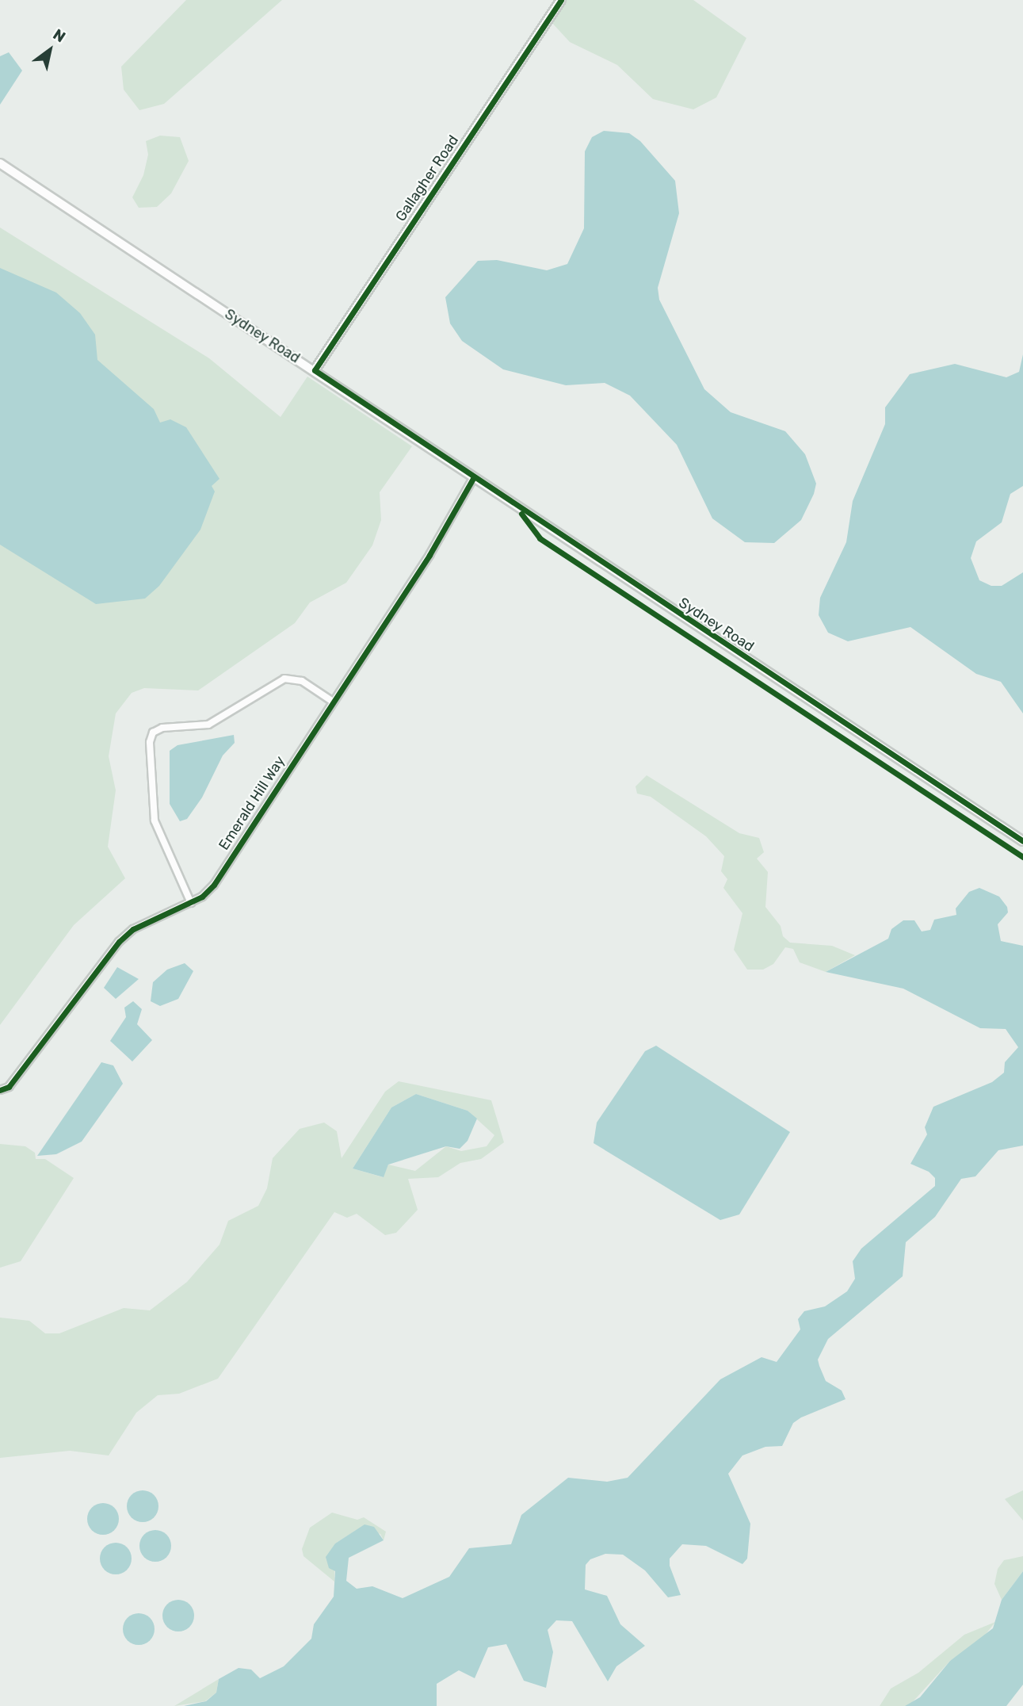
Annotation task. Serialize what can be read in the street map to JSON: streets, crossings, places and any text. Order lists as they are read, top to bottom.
{
  "streets": {
    "street": ["Gallagher Road", "Sydney Road", "Emerald Hill Way"]
  },
  "crossings": [
    ["Gallagher Road", "Sydney Road"],
    ["Sydney Road", "Emerald Hill Way"]
  ],
  "north": "top right"
}
